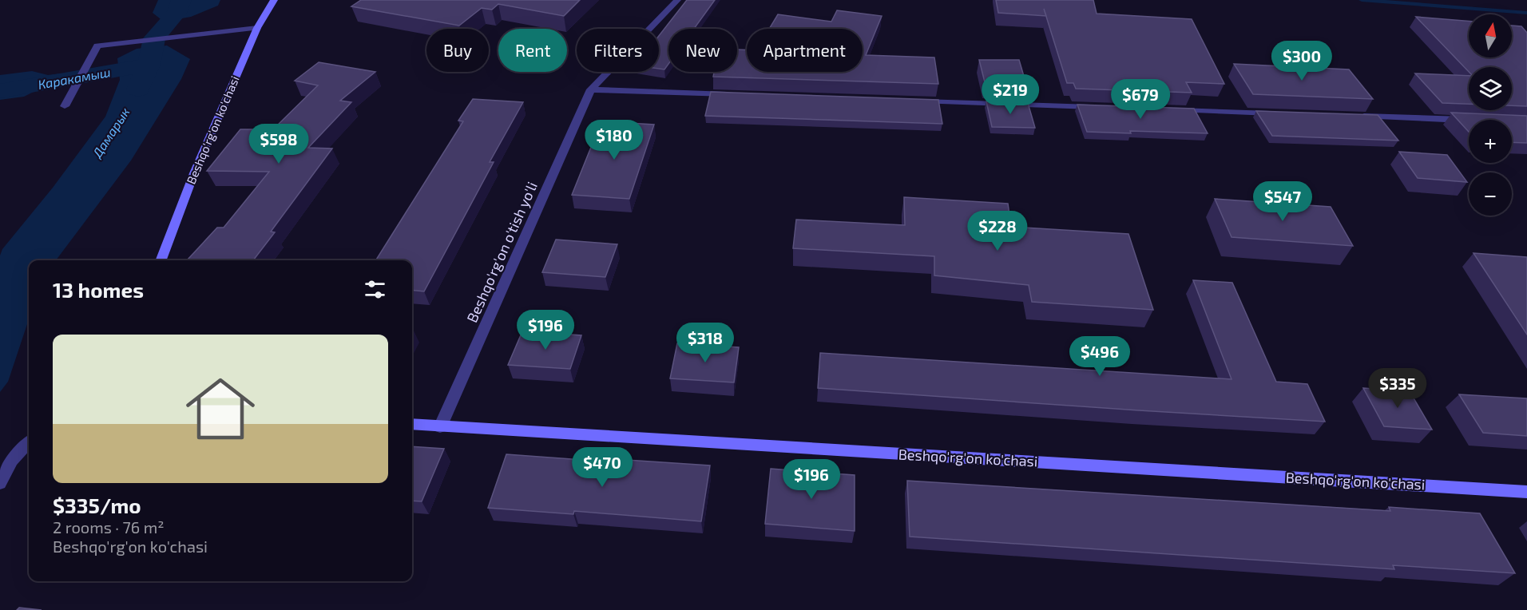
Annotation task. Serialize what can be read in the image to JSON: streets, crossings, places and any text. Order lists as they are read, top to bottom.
{
  "streets": {
    "main road": ["Beshqo'rg'on ko'chasi"],
    "street": ["Beshqo'rg'on o'tish yo'li"]
  },
  "crossings": [
    ["Beshqo'rg'on ko'chasi", "Beshqo'rg'on o'tish yo'li"]
  ],
  "water": ["Каракамыш", "Дамарык"],
  "north": "top",
  "page": {
    "map_buttons": ["+", "−"],
    "chip": [
      "Buy",
      "Rent",
      "Filters",
      "New",
      "Apartment"
    ],
    "price": [
      "$300",
      "$219",
      "$679",
      "$180",
      "$598",
      "$547",
      "$228",
      "$196",
      "$318",
      "$496",
      "$335",
      "$470",
      "$196"
    ],
    "heading": "13 homes",
    "list": [
      {
        "name": "$335/mo",
        "note": "2 rooms · 76 m² · Beshqo'rg'on ko'chasi"
      }
    ]
  }
}
